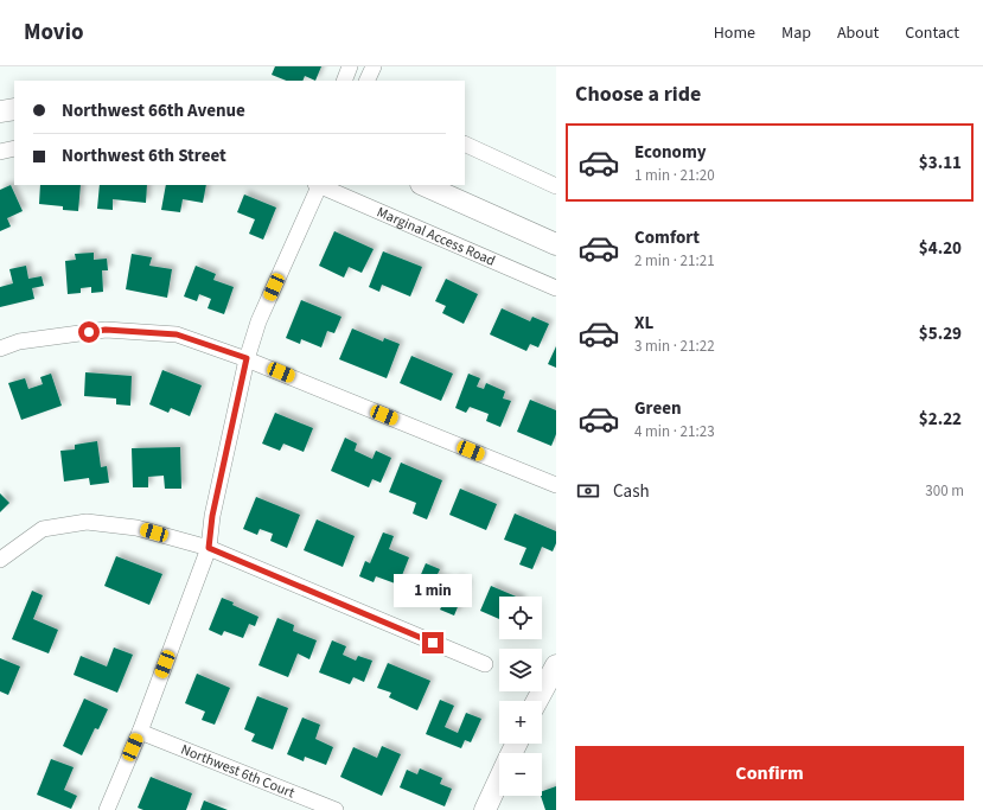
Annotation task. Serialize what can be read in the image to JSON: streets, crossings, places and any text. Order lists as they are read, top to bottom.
{
  "streets": {
    "street": ["Marginal Access Road", "Northwest 6th Court"]
  },
  "page": {
    "header": "Movio",
    "nav": [
      "Home",
      "Map",
      "About",
      "Contact"
    ],
    "heading": "Choose a ride",
    "banner": ["Northwest 66th Avenue", "Northwest 6th Street"],
    "list": [
      {
        "name": "Economy",
        "note": "1 min · 21:20",
        "value": "$3.11"
      },
      {
        "name": "Comfort",
        "note": "2 min · 21:21",
        "value": "$4.20"
      },
      {
        "name": "XL",
        "note": "3 min · 21:22",
        "value": "$5.29"
      },
      {
        "name": "Green",
        "note": "4 min · 21:23",
        "value": "$2.22"
      }
    ],
    "pay": ["Cash", "300 m"],
    "bubble": "1 min",
    "map_buttons": ["+", "−"],
    "buttons": "Confirm"
  }
}
